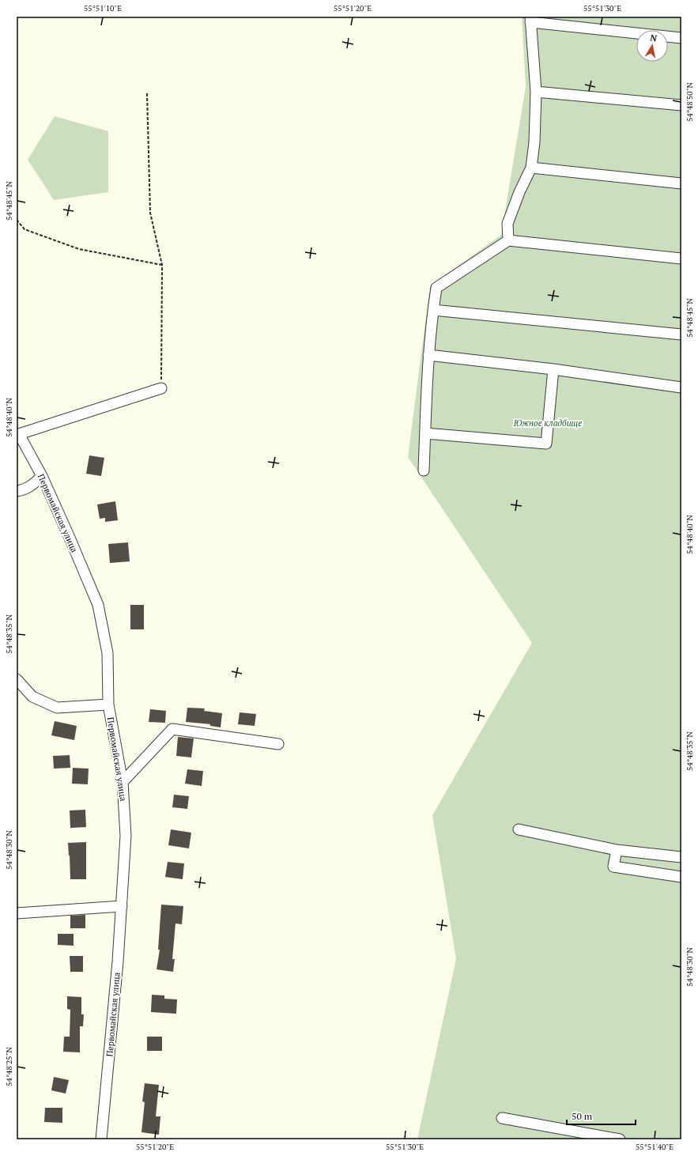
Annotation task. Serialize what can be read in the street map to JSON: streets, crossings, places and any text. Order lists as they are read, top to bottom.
{
  "streets": {
    "street": ["Первомайская улица"]
  },
  "parks": ["Южное кладбище"],
  "scale_bar": "50 m",
  "north": "top",
  "coordinates": [
    "55°51'10\"E",
    "55°51'20\"E",
    "55°51'30\"E",
    "54°48'50\"N",
    "54°48'45\"N",
    "54°48'40\"N",
    "54°48'35\"N",
    "54°48'30\"N",
    "54°48'25\"N",
    "55°51'40\"E"
  ]
}
